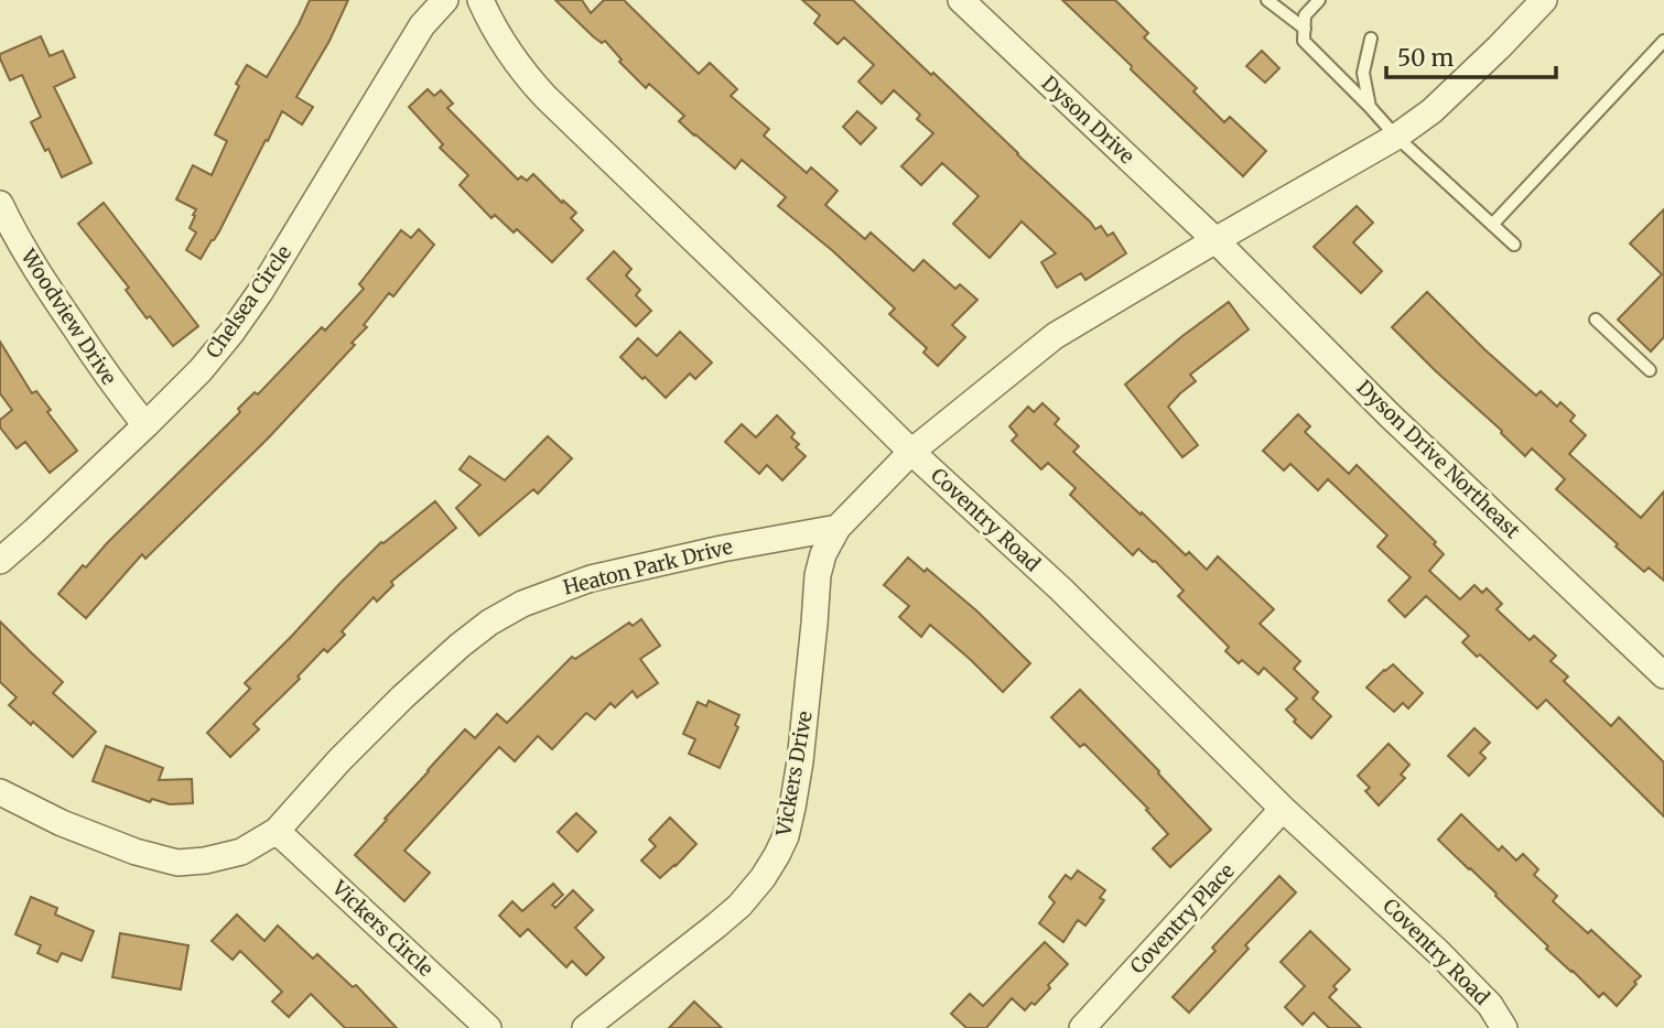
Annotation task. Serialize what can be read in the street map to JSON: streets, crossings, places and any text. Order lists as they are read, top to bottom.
{
  "streets": {
    "street": [
      "Dyson Drive",
      "Chelsea Circle",
      "Woodview Drive",
      "Dyson Drive Northeast",
      "Coventry Road",
      "Heaton Park Drive",
      "Vickers Drive",
      "Coventry Place",
      "Vickers Circle"
    ]
  },
  "crossings": [
    ["Dyson Drive", "Dyson Drive Northeast"],
    ["Chelsea Circle", "Woodview Drive"],
    ["Coventry Road", "Coventry Place"],
    ["Heaton Park Drive", "Vickers Drive"],
    ["Heaton Park Drive", "Vickers Circle"]
  ],
  "scale_bar": "50 m"
}
